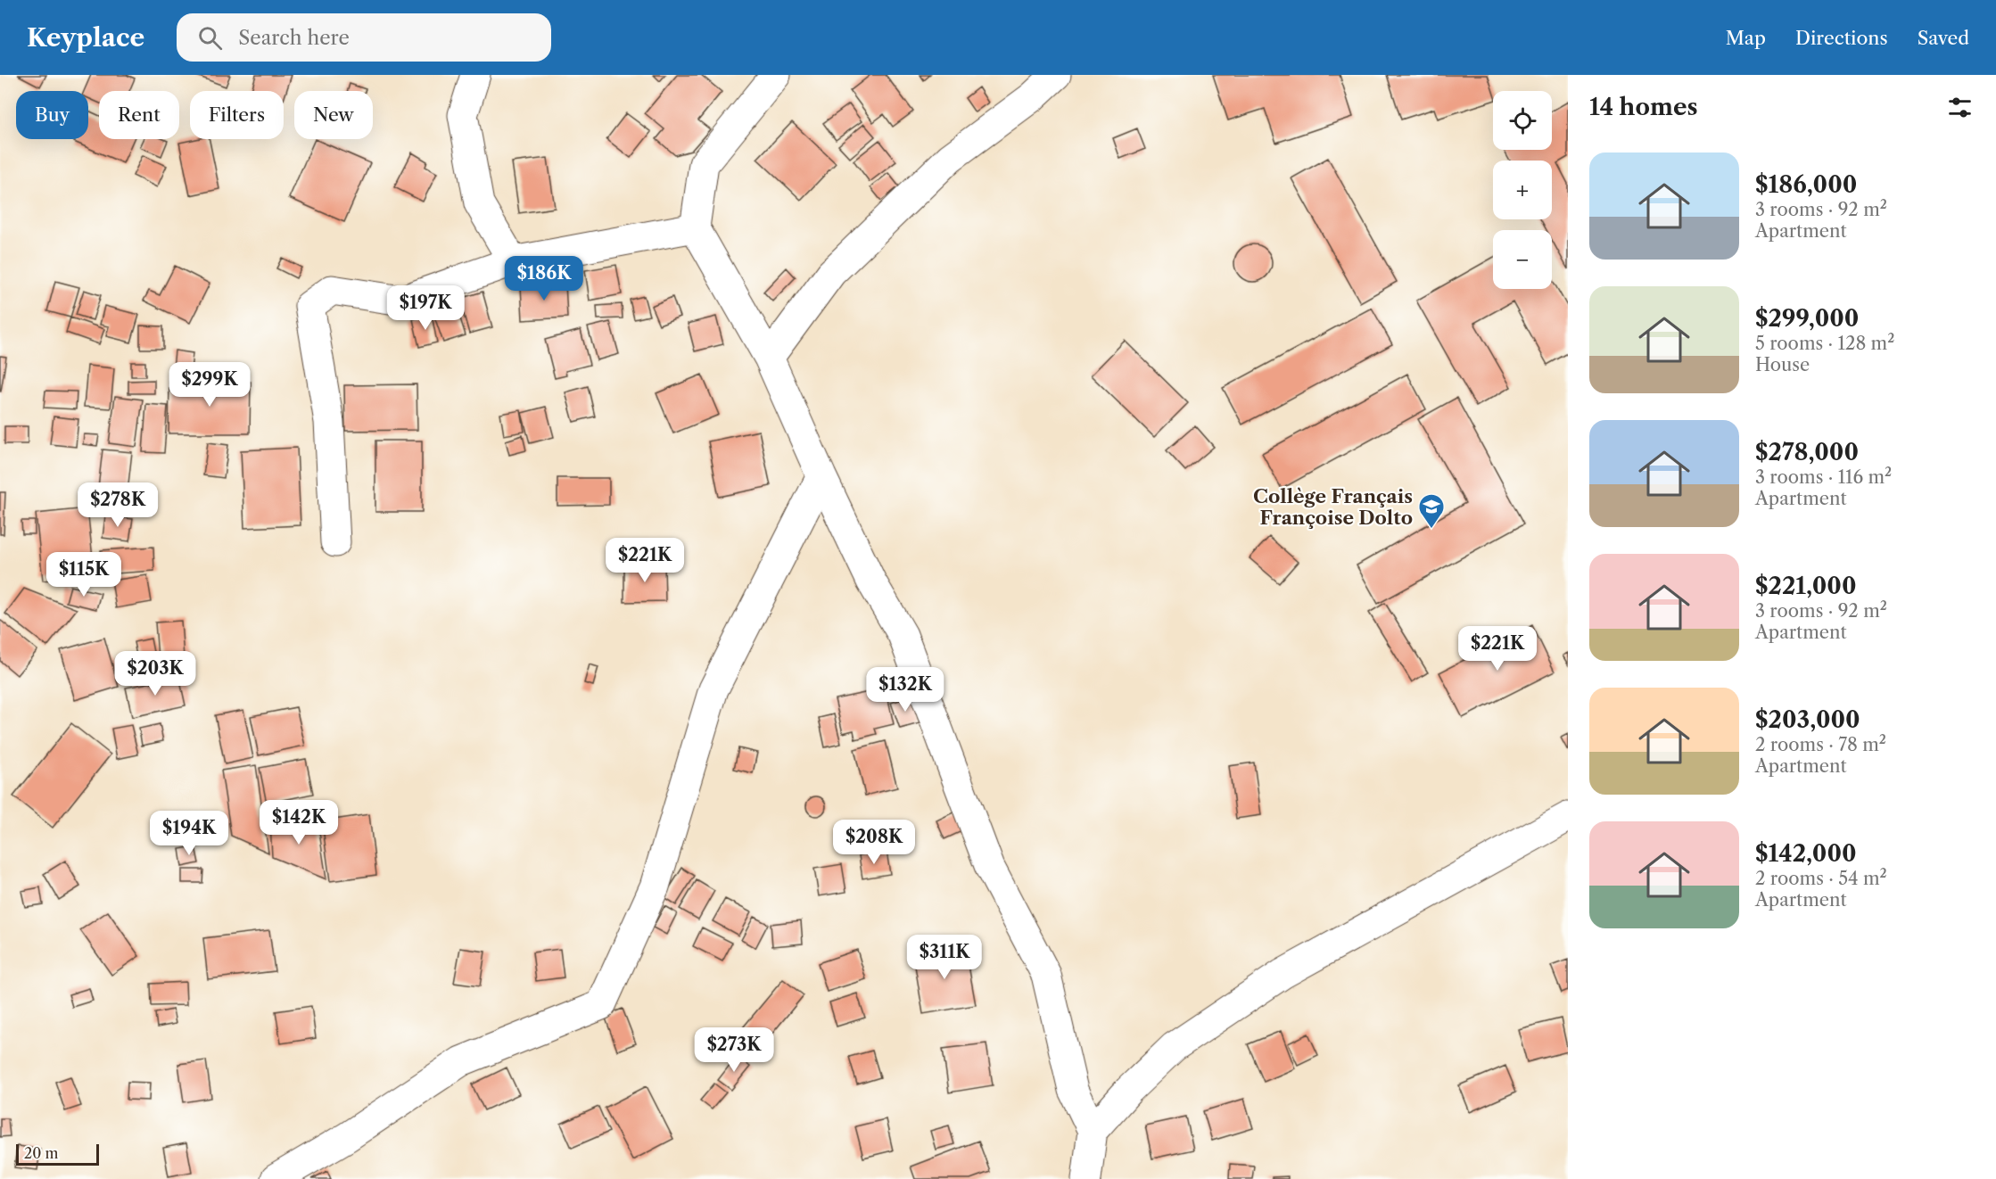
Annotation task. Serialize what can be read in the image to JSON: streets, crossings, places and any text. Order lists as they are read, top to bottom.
{
  "places": {
    "school or university": ["Collège Français Françoise Dolto"]
  },
  "scale_bar": "20 m",
  "page": {
    "header": "Keyplace",
    "search": "Search here",
    "nav": ["Map", "Directions", "Saved"],
    "heading": "14 homes",
    "map_buttons": ["+", "−"],
    "chip": [
      "Buy",
      "Rent",
      "Filters",
      "New"
    ],
    "list": [
      {
        "name": "$186,000",
        "note": "3 rooms · 92 m² · Apartment"
      },
      {
        "name": "$299,000",
        "note": "5 rooms · 128 m² · House"
      },
      {
        "name": "$278,000",
        "note": "3 rooms · 116 m² · Apartment"
      },
      {
        "name": "$221,000",
        "note": "3 rooms · 92 m² · Apartment"
      },
      {
        "name": "$203,000",
        "note": "2 rooms · 78 m² · Apartment"
      },
      {
        "name": "$142,000",
        "note": "2 rooms · 54 m² · Apartment"
      }
    ],
    "price": [
      "$186K",
      "$197K",
      "$299K",
      "$278K",
      "$221K",
      "$115K",
      "$221K",
      "$203K",
      "$132K",
      "$142K",
      "$194K",
      "$208K",
      "$311K",
      "$273K"
    ],
    "scale": "20 m"
  }
}
